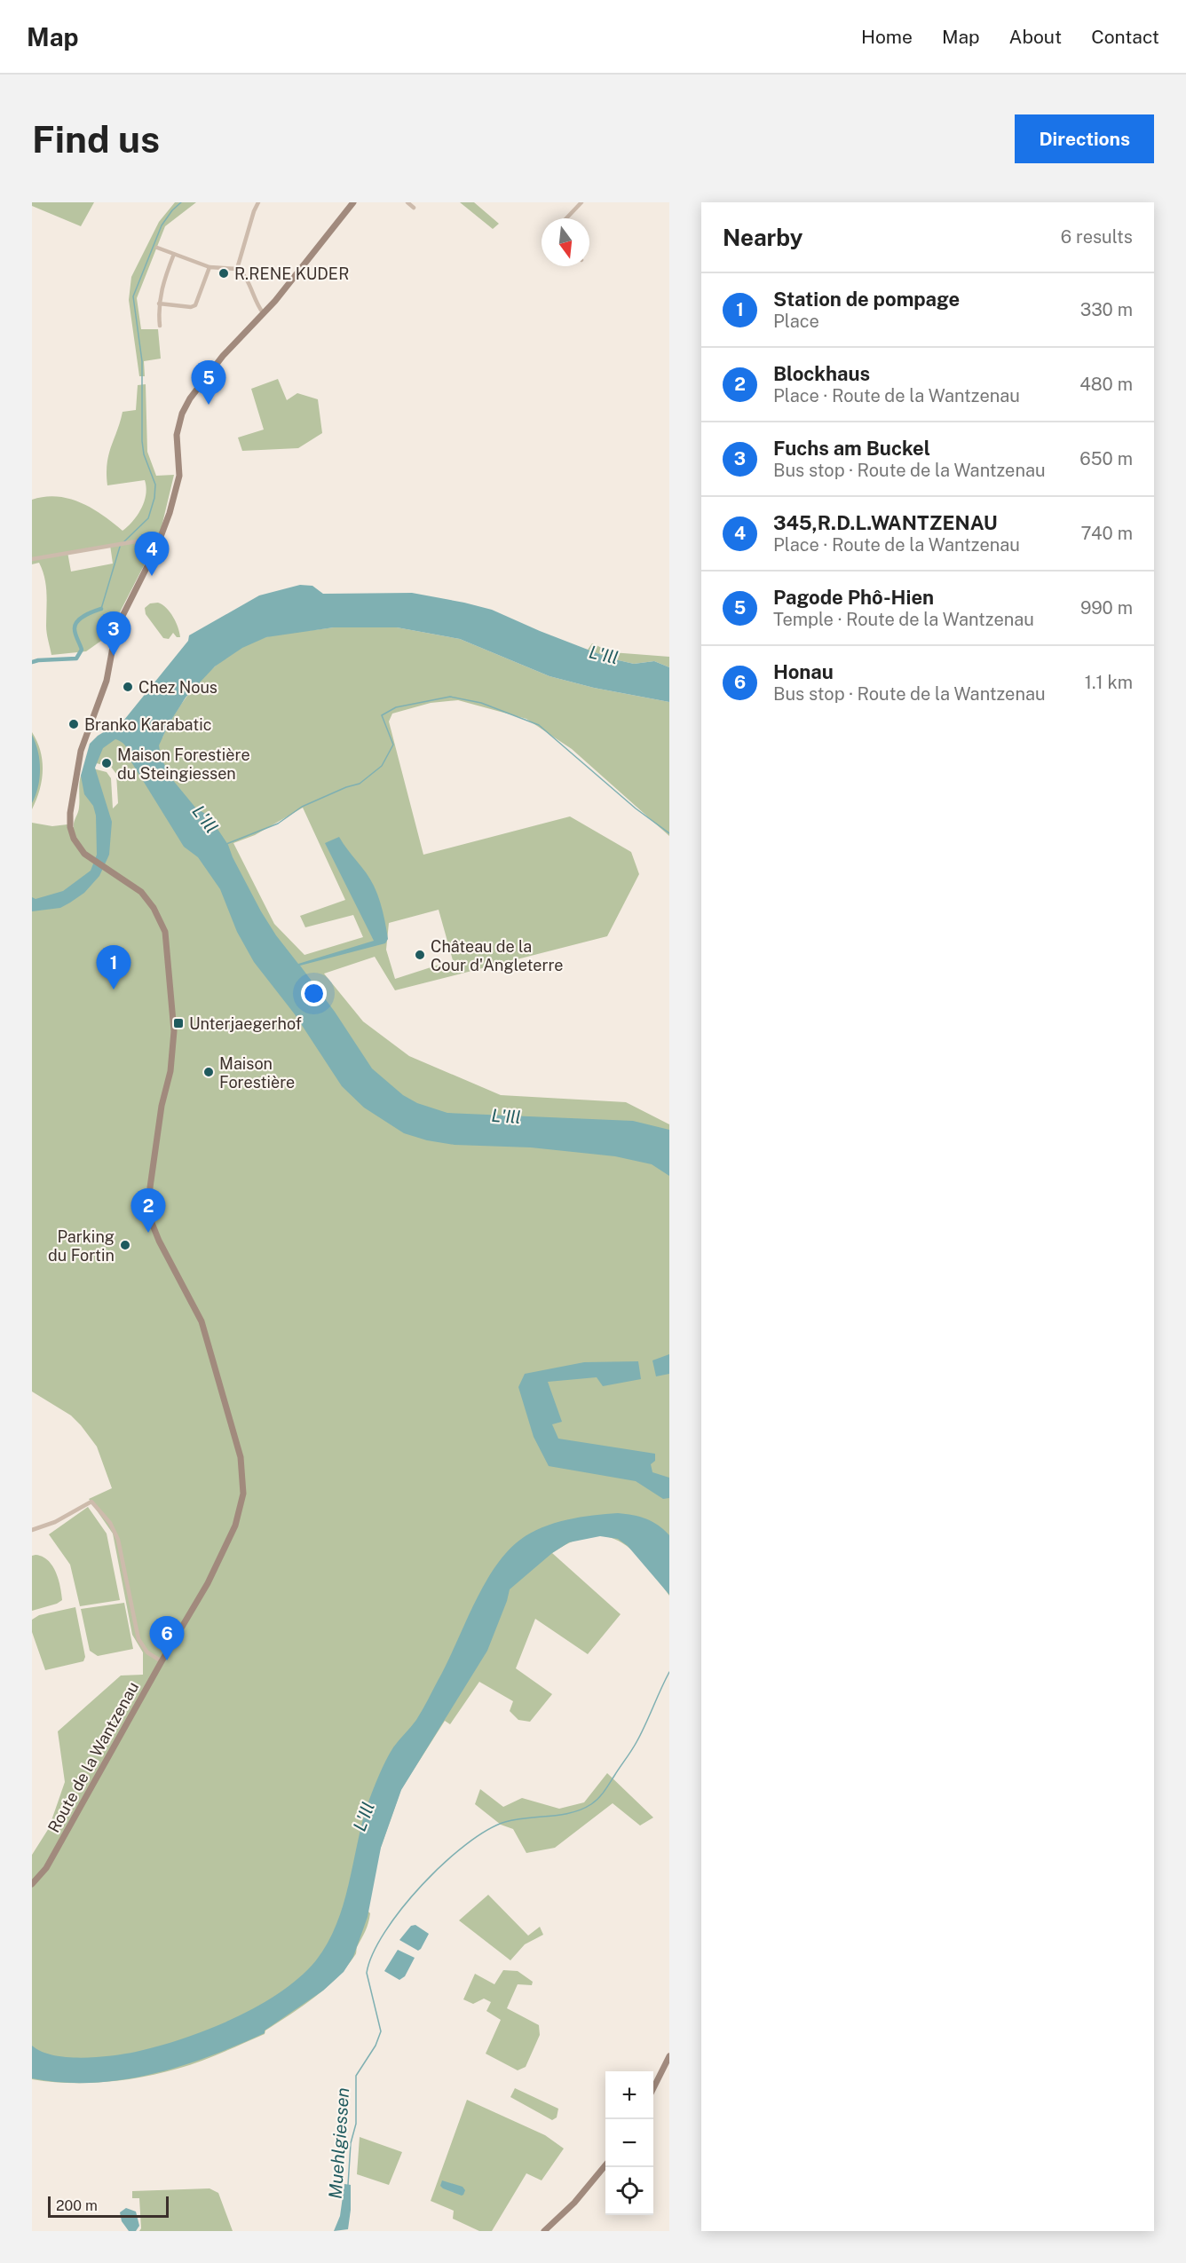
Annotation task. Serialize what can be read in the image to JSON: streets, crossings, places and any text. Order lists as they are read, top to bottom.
{
  "streets": {
    "main road": ["Route de la Wantzenau"]
  },
  "water": ["L'Ill", "Muehlgiessen"],
  "places": {
    "other": [
      "R.RENE KUDER",
      "Chez Nous",
      "Branko Karabatic",
      "Maison Forestière du Steingiessen",
      "Château de la Cour d'Angleterre",
      "Maison Forestière",
      "Parking du Fortin"
    ],
    "transit": ["Unterjaegerhof"]
  },
  "scale_bar": "200 m",
  "north": "bottom",
  "page": {
    "header": "Map",
    "nav": [
      "Home",
      "Map",
      "About",
      "Contact"
    ],
    "buttons": "Directions",
    "title": "Find us",
    "heading": ["Nearby", "6 results"],
    "list": [
      {
        "mark": "1",
        "name": "Station de pompage",
        "note": "Place",
        "value": "330 m"
      },
      {
        "mark": "2",
        "name": "Blockhaus",
        "note": "Place · Route de la Wantzenau",
        "value": "480 m"
      },
      {
        "mark": "3",
        "name": "Fuchs am Buckel",
        "note": "Bus stop · Route de la Wantzenau",
        "value": "650 m"
      },
      {
        "mark": "4",
        "name": "345,R.D.L.WANTZENAU",
        "note": "Place · Route de la Wantzenau",
        "value": "740 m"
      },
      {
        "mark": "5",
        "name": "Pagode Phô-Hien",
        "note": "Temple · Route de la Wantzenau",
        "value": "990 m"
      },
      {
        "mark": "6",
        "name": "Honau",
        "note": "Bus stop · Route de la Wantzenau",
        "value": "1.1 km"
      }
    ],
    "pins": [
      "5",
      "4",
      "3",
      "1",
      "2",
      "6"
    ],
    "map_buttons": ["+", "−"],
    "scale": "200 m"
  }
}
